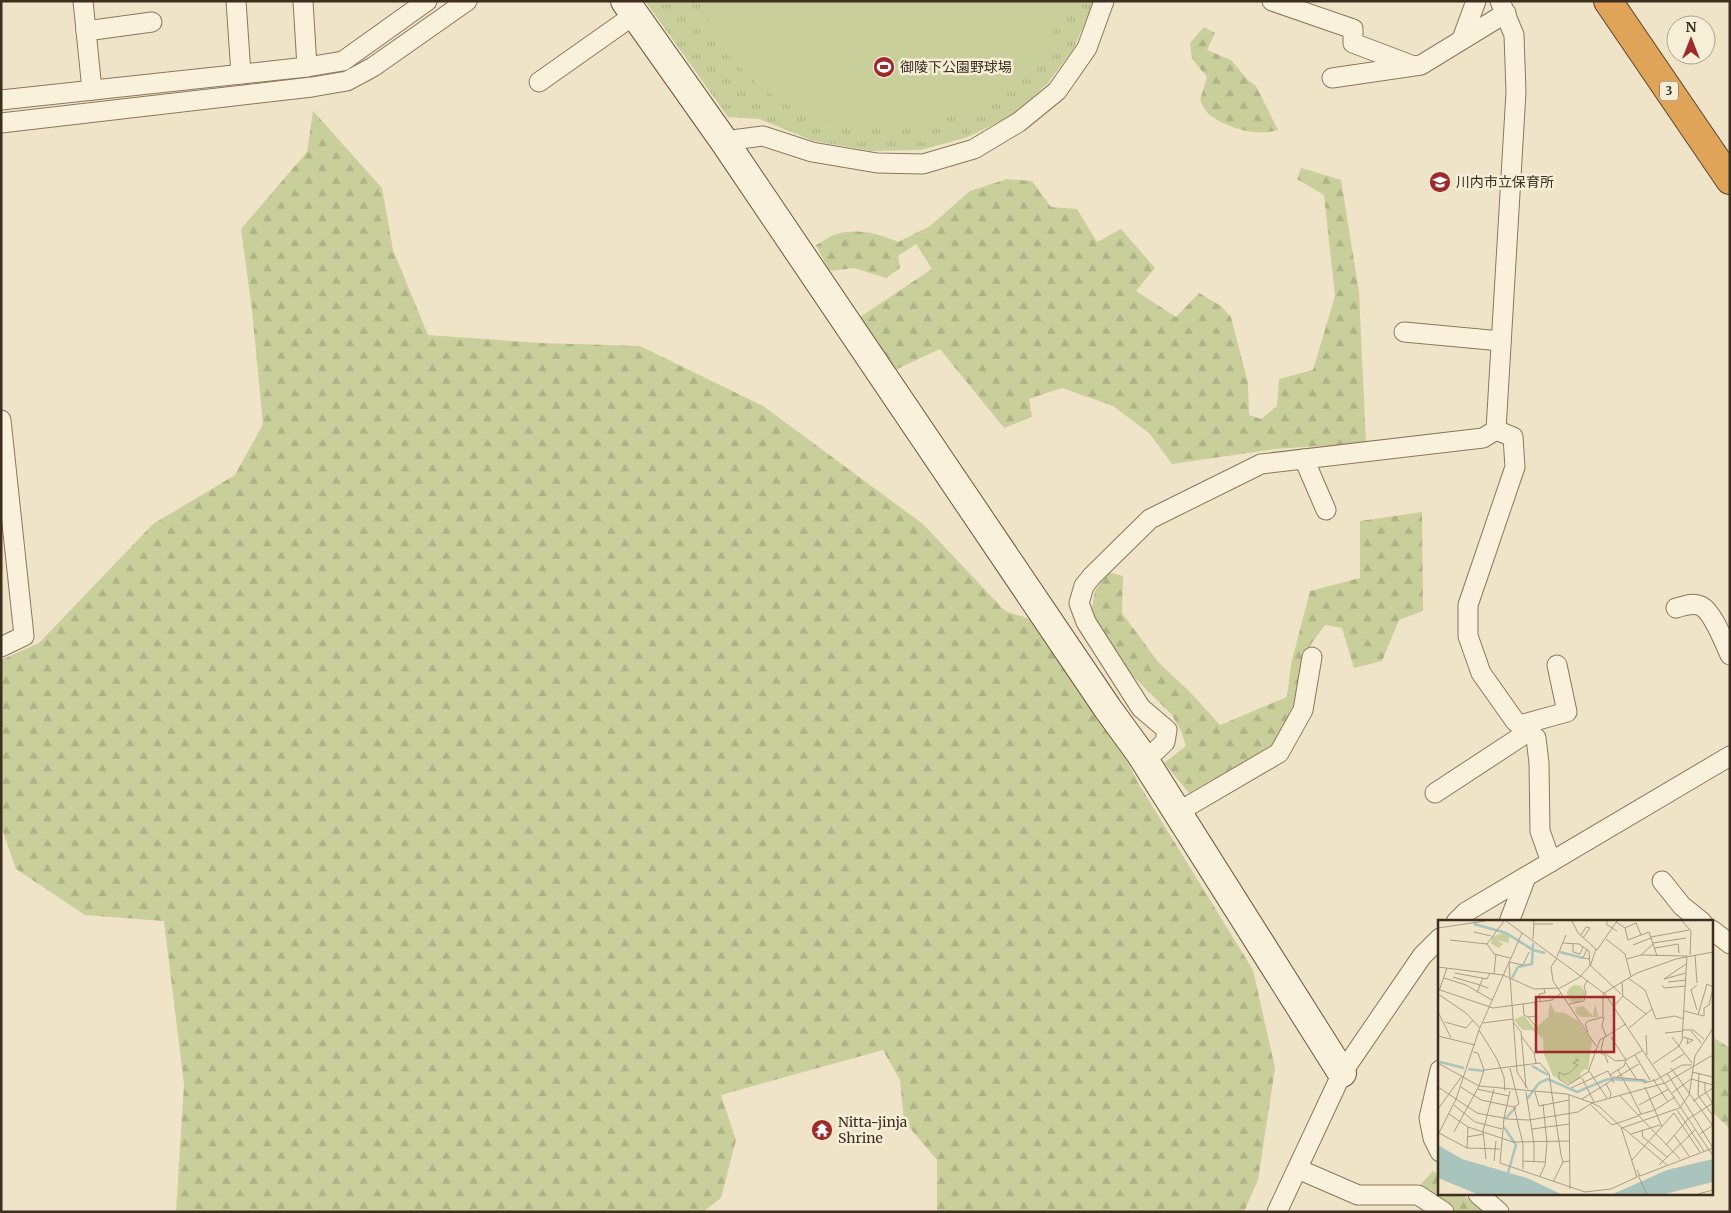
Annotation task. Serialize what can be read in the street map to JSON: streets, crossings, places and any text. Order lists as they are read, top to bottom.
{
  "streets": {
    "highway": ["3"]
  },
  "places": {
    "sports": ["御陵下公園野球場"],
    "school or university": ["川内市立保育所"],
    "temple": ["Nitta-jinja Shrine"]
  },
  "north": "top"
}
